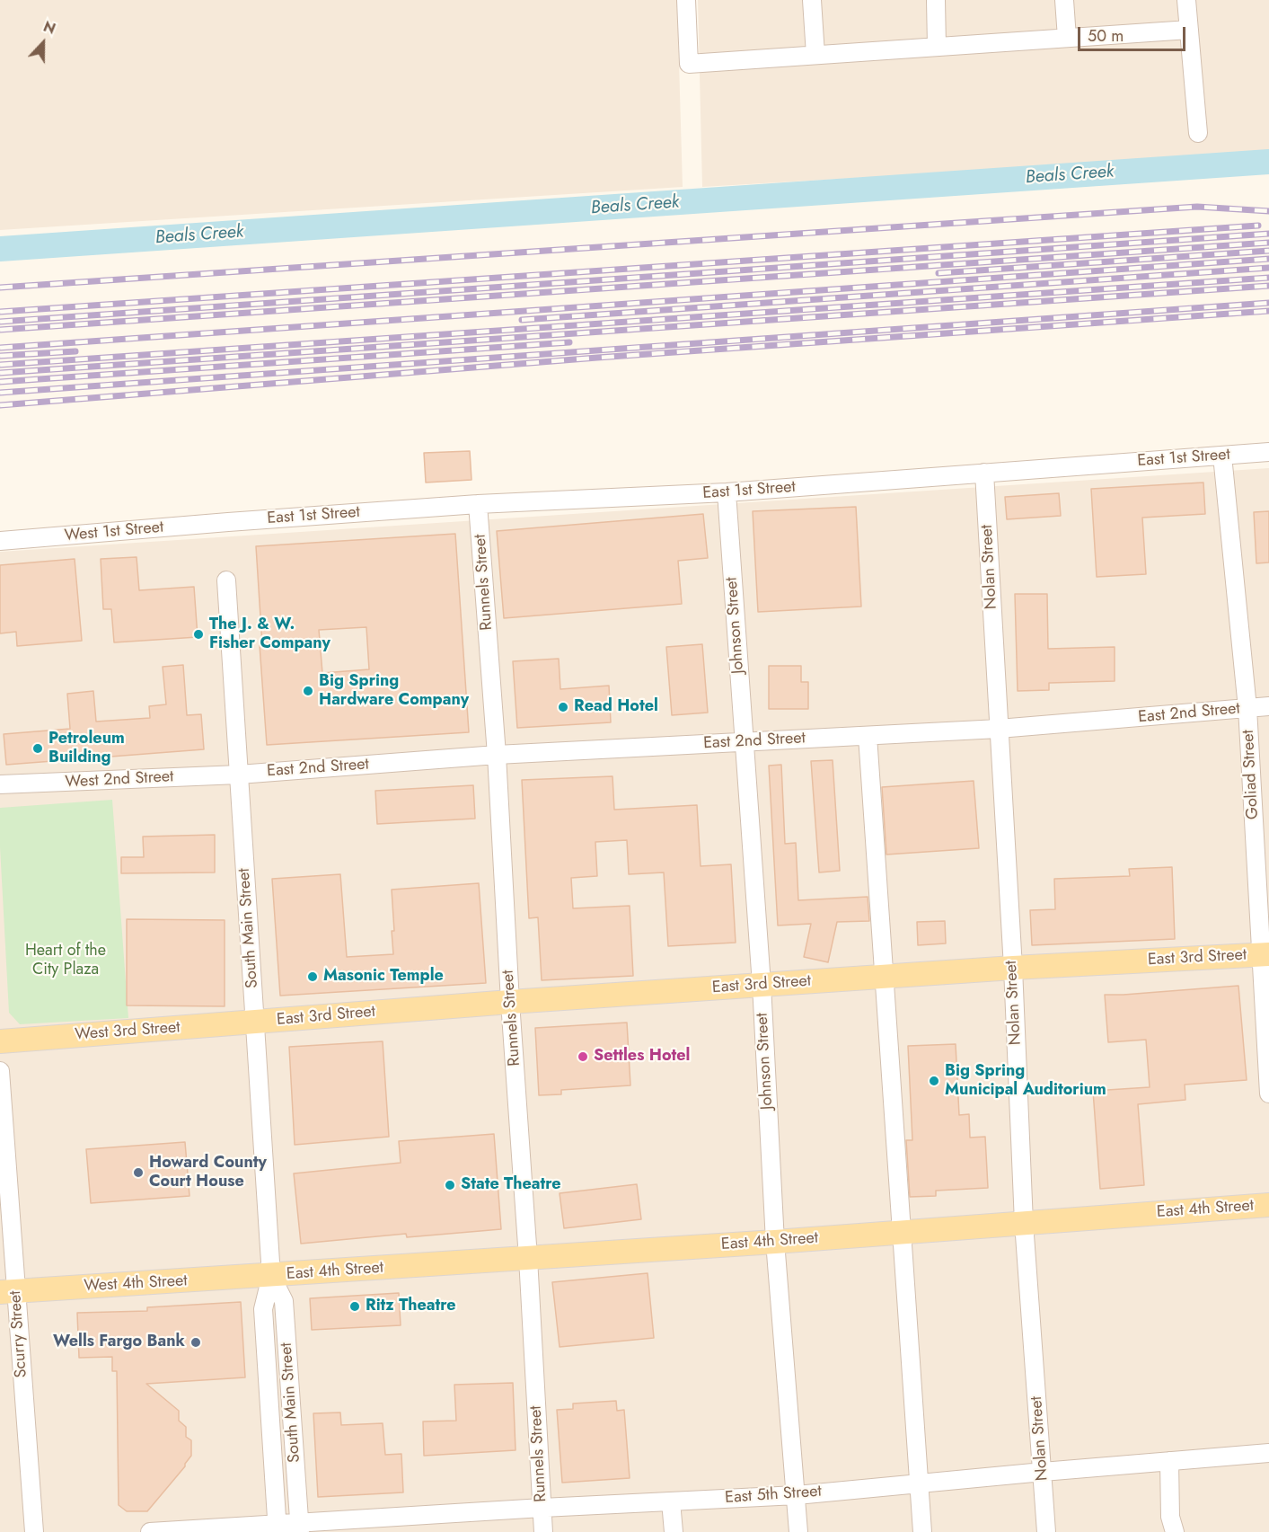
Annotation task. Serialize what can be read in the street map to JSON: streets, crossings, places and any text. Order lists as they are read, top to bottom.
{
  "streets": {
    "main road": [
      "East 3rd Street",
      "West 3rd Street",
      "East 4th Street",
      "West 4th Street"
    ],
    "street": [
      "East 1st Street",
      "West 1st Street",
      "Nolan Street",
      "Runnels Street",
      "Johnson Street",
      "East 2nd Street",
      "Goliad Street",
      "West 2nd Street",
      "South Main Street",
      "Scurry Street",
      "East 5th Street"
    ]
  },
  "crossings": [
    ["East 1st Street", "West 1st Street"],
    ["East 1st Street", "Nolan Street"],
    ["East 1st Street", "Runnels Street"],
    ["East 1st Street", "Johnson Street"],
    ["East 1st Street", "Goliad Street"],
    ["Nolan Street", "East 2nd Street"],
    ["Nolan Street", "East 3rd Street"],
    ["Nolan Street", "East 4th Street"],
    ["Nolan Street", "East 5th Street"],
    ["Runnels Street", "East 2nd Street"],
    ["Runnels Street", "East 3rd Street"],
    ["Runnels Street", "East 4th Street"],
    ["Runnels Street", "East 5th Street"],
    ["Johnson Street", "East 2nd Street"],
    ["Johnson Street", "East 3rd Street"],
    ["Johnson Street", "East 4th Street"],
    ["Johnson Street", "East 5th Street"],
    ["East 2nd Street", "Goliad Street"],
    ["East 2nd Street", "West 2nd Street"],
    ["East 2nd Street", "South Main Street"],
    ["Goliad Street", "East 3rd Street"],
    ["West 2nd Street", "South Main Street"],
    ["South Main Street", "East 3rd Street"],
    ["South Main Street", "West 3rd Street"],
    ["South Main Street", "East 4th Street"],
    ["South Main Street", "West 4th Street"],
    ["South Main Street", "East 5th Street"],
    ["East 3rd Street", "West 3rd Street"],
    ["East 4th Street", "West 4th Street"],
    ["West 4th Street", "Scurry Street"]
  ],
  "water": ["Beals Creek"],
  "parks": ["Heart of the City Plaza"],
  "places": [
    "The J. & W. Fisher Company",
    "Big Spring Hardware Company",
    "Read Hotel",
    "Petroleum Building",
    "Masonic Temple",
    "Settles Hotel",
    "Big Spring Municipal Auditorium",
    "Howard County Court House",
    "State Theatre",
    "Ritz Theatre",
    "Wells Fargo Bank"
  ],
  "scale_bar": "50 m",
  "north": "top"
}
